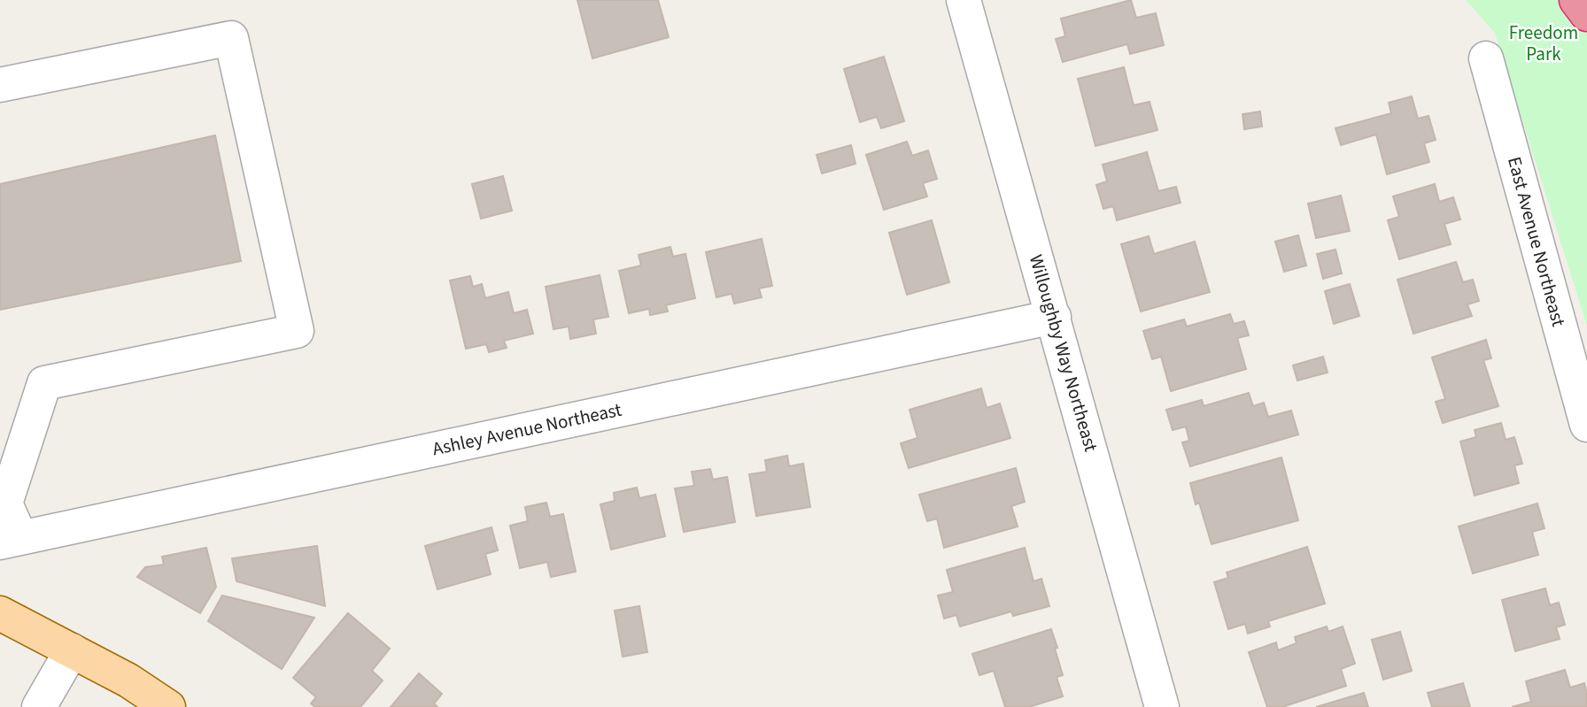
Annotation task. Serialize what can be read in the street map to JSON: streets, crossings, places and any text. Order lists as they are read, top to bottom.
{
  "streets": {
    "street": ["East Avenue Northeast", "Willoughby Way Northeast", "Ashley Avenue Northeast"]
  },
  "crossings": [
    ["Willoughby Way Northeast", "Ashley Avenue Northeast"]
  ],
  "parks": ["Freedom Park"]
}
